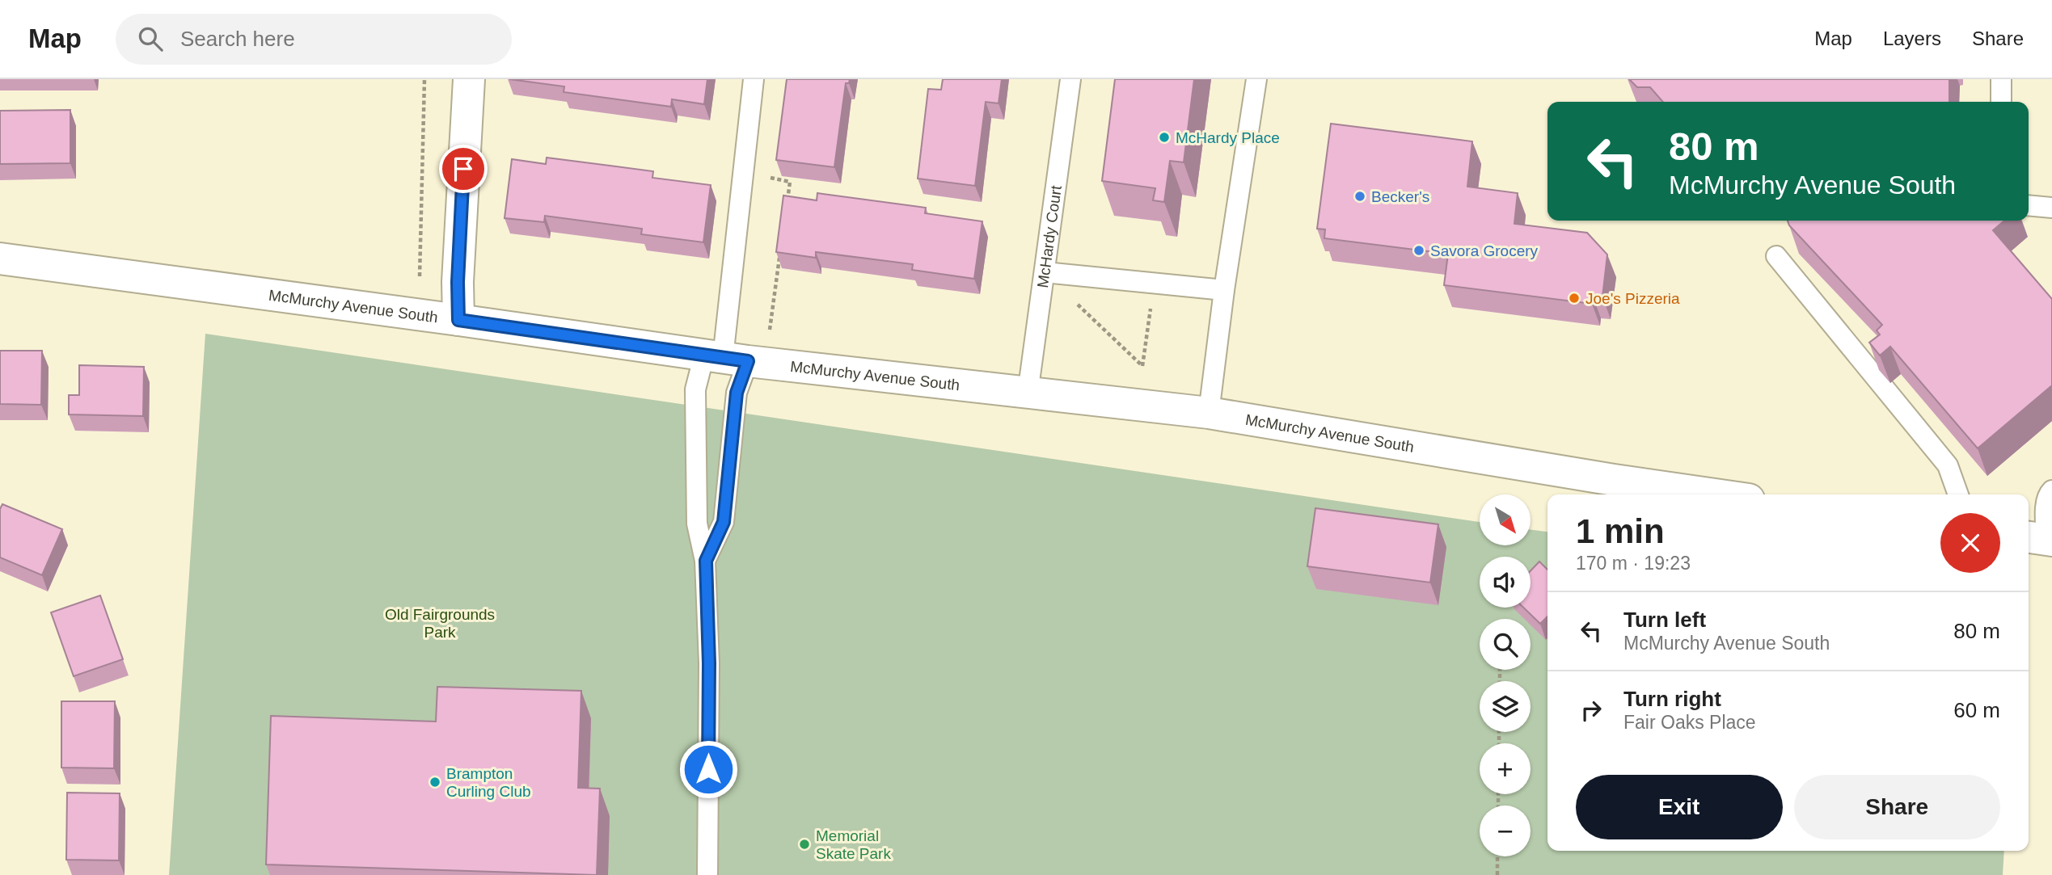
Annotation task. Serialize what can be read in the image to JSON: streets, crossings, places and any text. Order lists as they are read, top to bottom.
{
  "streets": {
    "street": ["McMurchy Avenue South"],
    "lane": ["McHardy Court"]
  },
  "crossings": [
    ["McHardy Court", "McMurchy Avenue South"]
  ],
  "parks": ["Old Fairgrounds Park"],
  "places": [
    "McHardy Place",
    "Becker's",
    "Savora Grocery",
    "Joe's Pizzeria",
    "Brampton Curling Club",
    "Memorial Skate Park"
  ],
  "north": "bottom right",
  "page": {
    "header": "Map",
    "search": "Search here",
    "nav": ["Map", "Layers", "Share"],
    "turn": ["80 m", "McMurchy Avenue South"],
    "map_buttons": ["+", "−"],
    "heading": ["1 min", "170 m · 19:23"],
    "list": [
      {
        "name": "Turn left",
        "note": "McMurchy Avenue South",
        "value": "80 m"
      },
      {
        "name": "Turn right",
        "note": "Fair Oaks Place",
        "value": "60 m"
      }
    ],
    "buttons": ["Exit", "Share"]
  }
}
